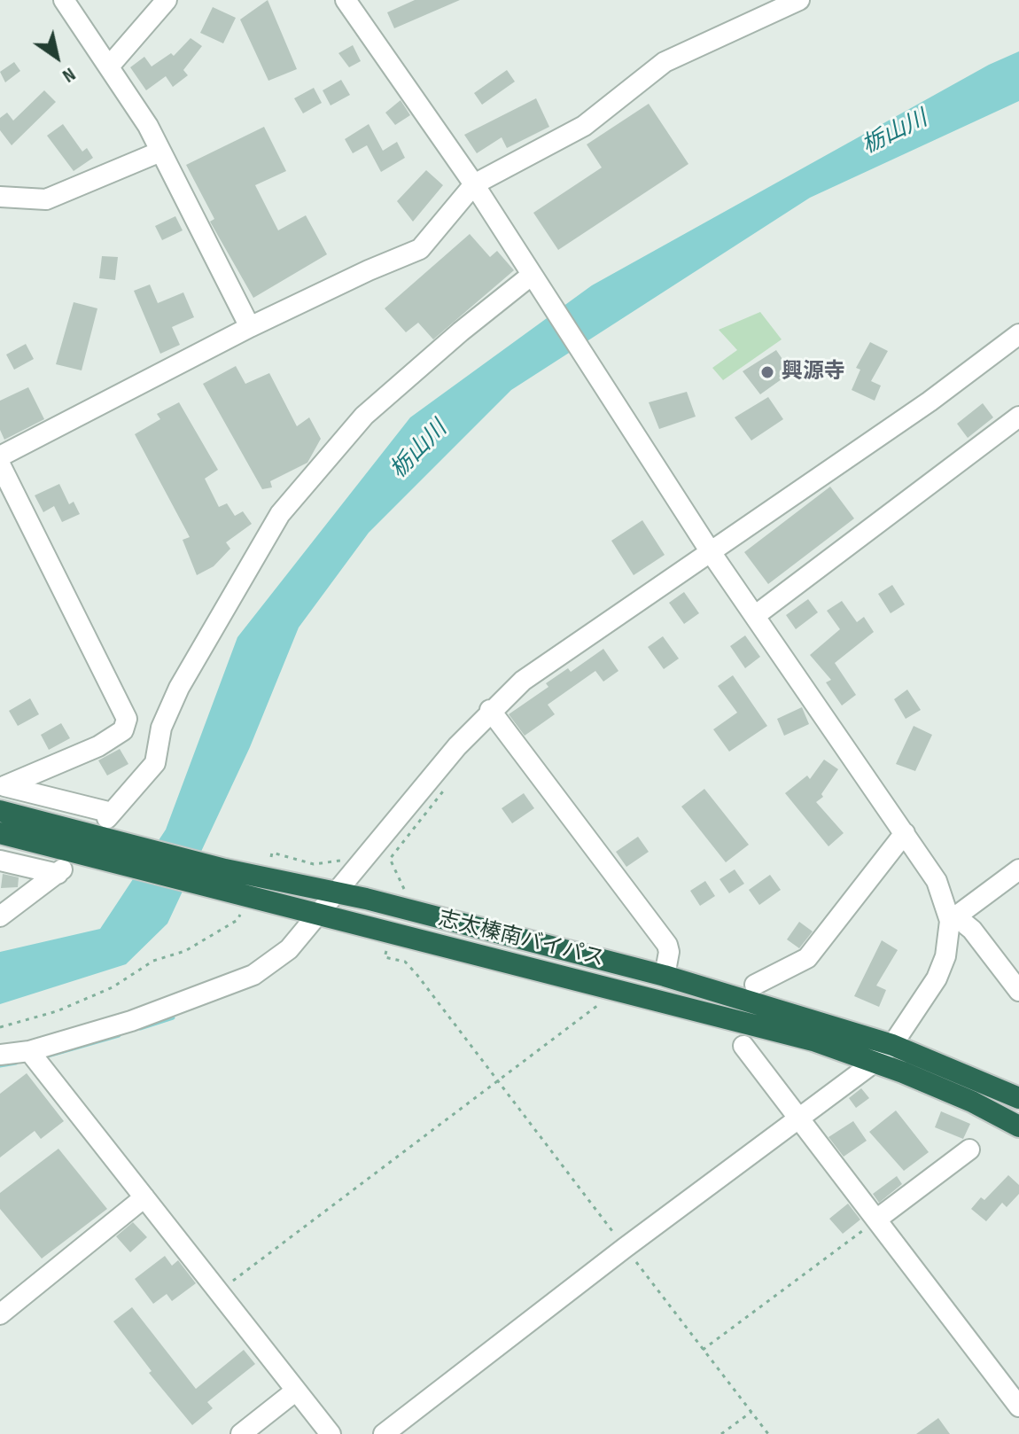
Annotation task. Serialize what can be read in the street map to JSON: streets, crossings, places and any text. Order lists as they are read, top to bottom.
{
  "streets": {
    "highway": ["志太榛南バイパス"]
  },
  "water": ["栃山川"],
  "places": ["興源寺"],
  "north": "bottom right"
}
